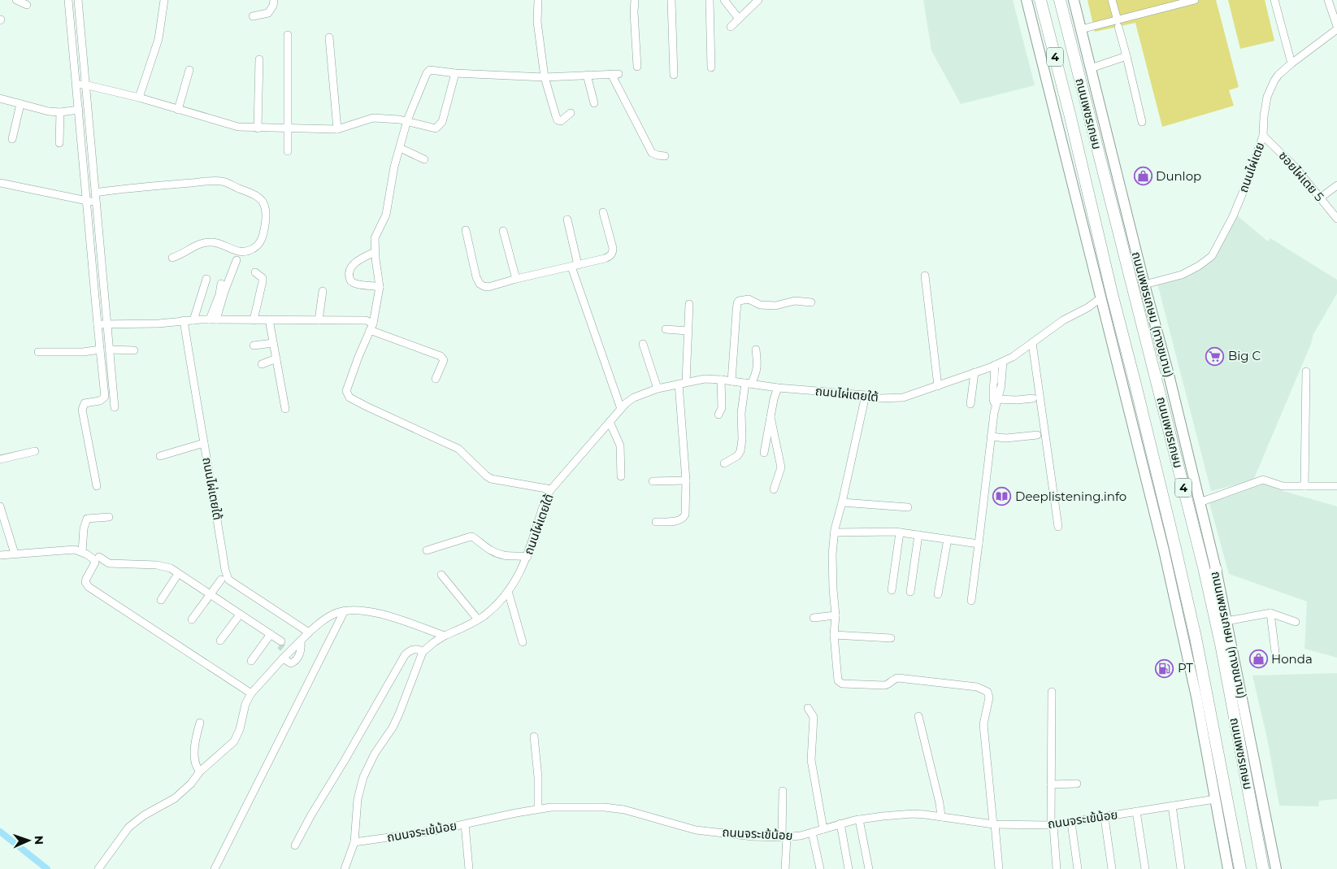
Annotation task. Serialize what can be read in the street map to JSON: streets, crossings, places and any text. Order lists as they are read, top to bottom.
{
  "streets": {
    "highway": ["4", "ถนนเพชรเกษม"],
    "main road": ["ถนนเพชรเกษม (ทางขนาน)"],
    "street": [
      "ถนนไผ่เตย",
      "ซอยไผ่เตย 5",
      "ถนนไผ่เตยใต้",
      "ถนนจระเข้น้อย"
    ]
  },
  "crossings": [
    ["4", "ถนนไผ่เตยใต้"],
    ["4", "ถนนจระเข้น้อย"],
    ["ถนนไผ่เตย", "ซอยไผ่เตย 5"],
    ["ถนนไผ่เตย", "ถนนเพชรเกษม (ทางขนาน)"]
  ],
  "places": {
    "shop": ["Dunlop", "Honda"],
    "supermarket": ["Big C"],
    "library": ["Deeplistening.info"],
    "fuel station": ["PT"]
  },
  "north": "right"
}
